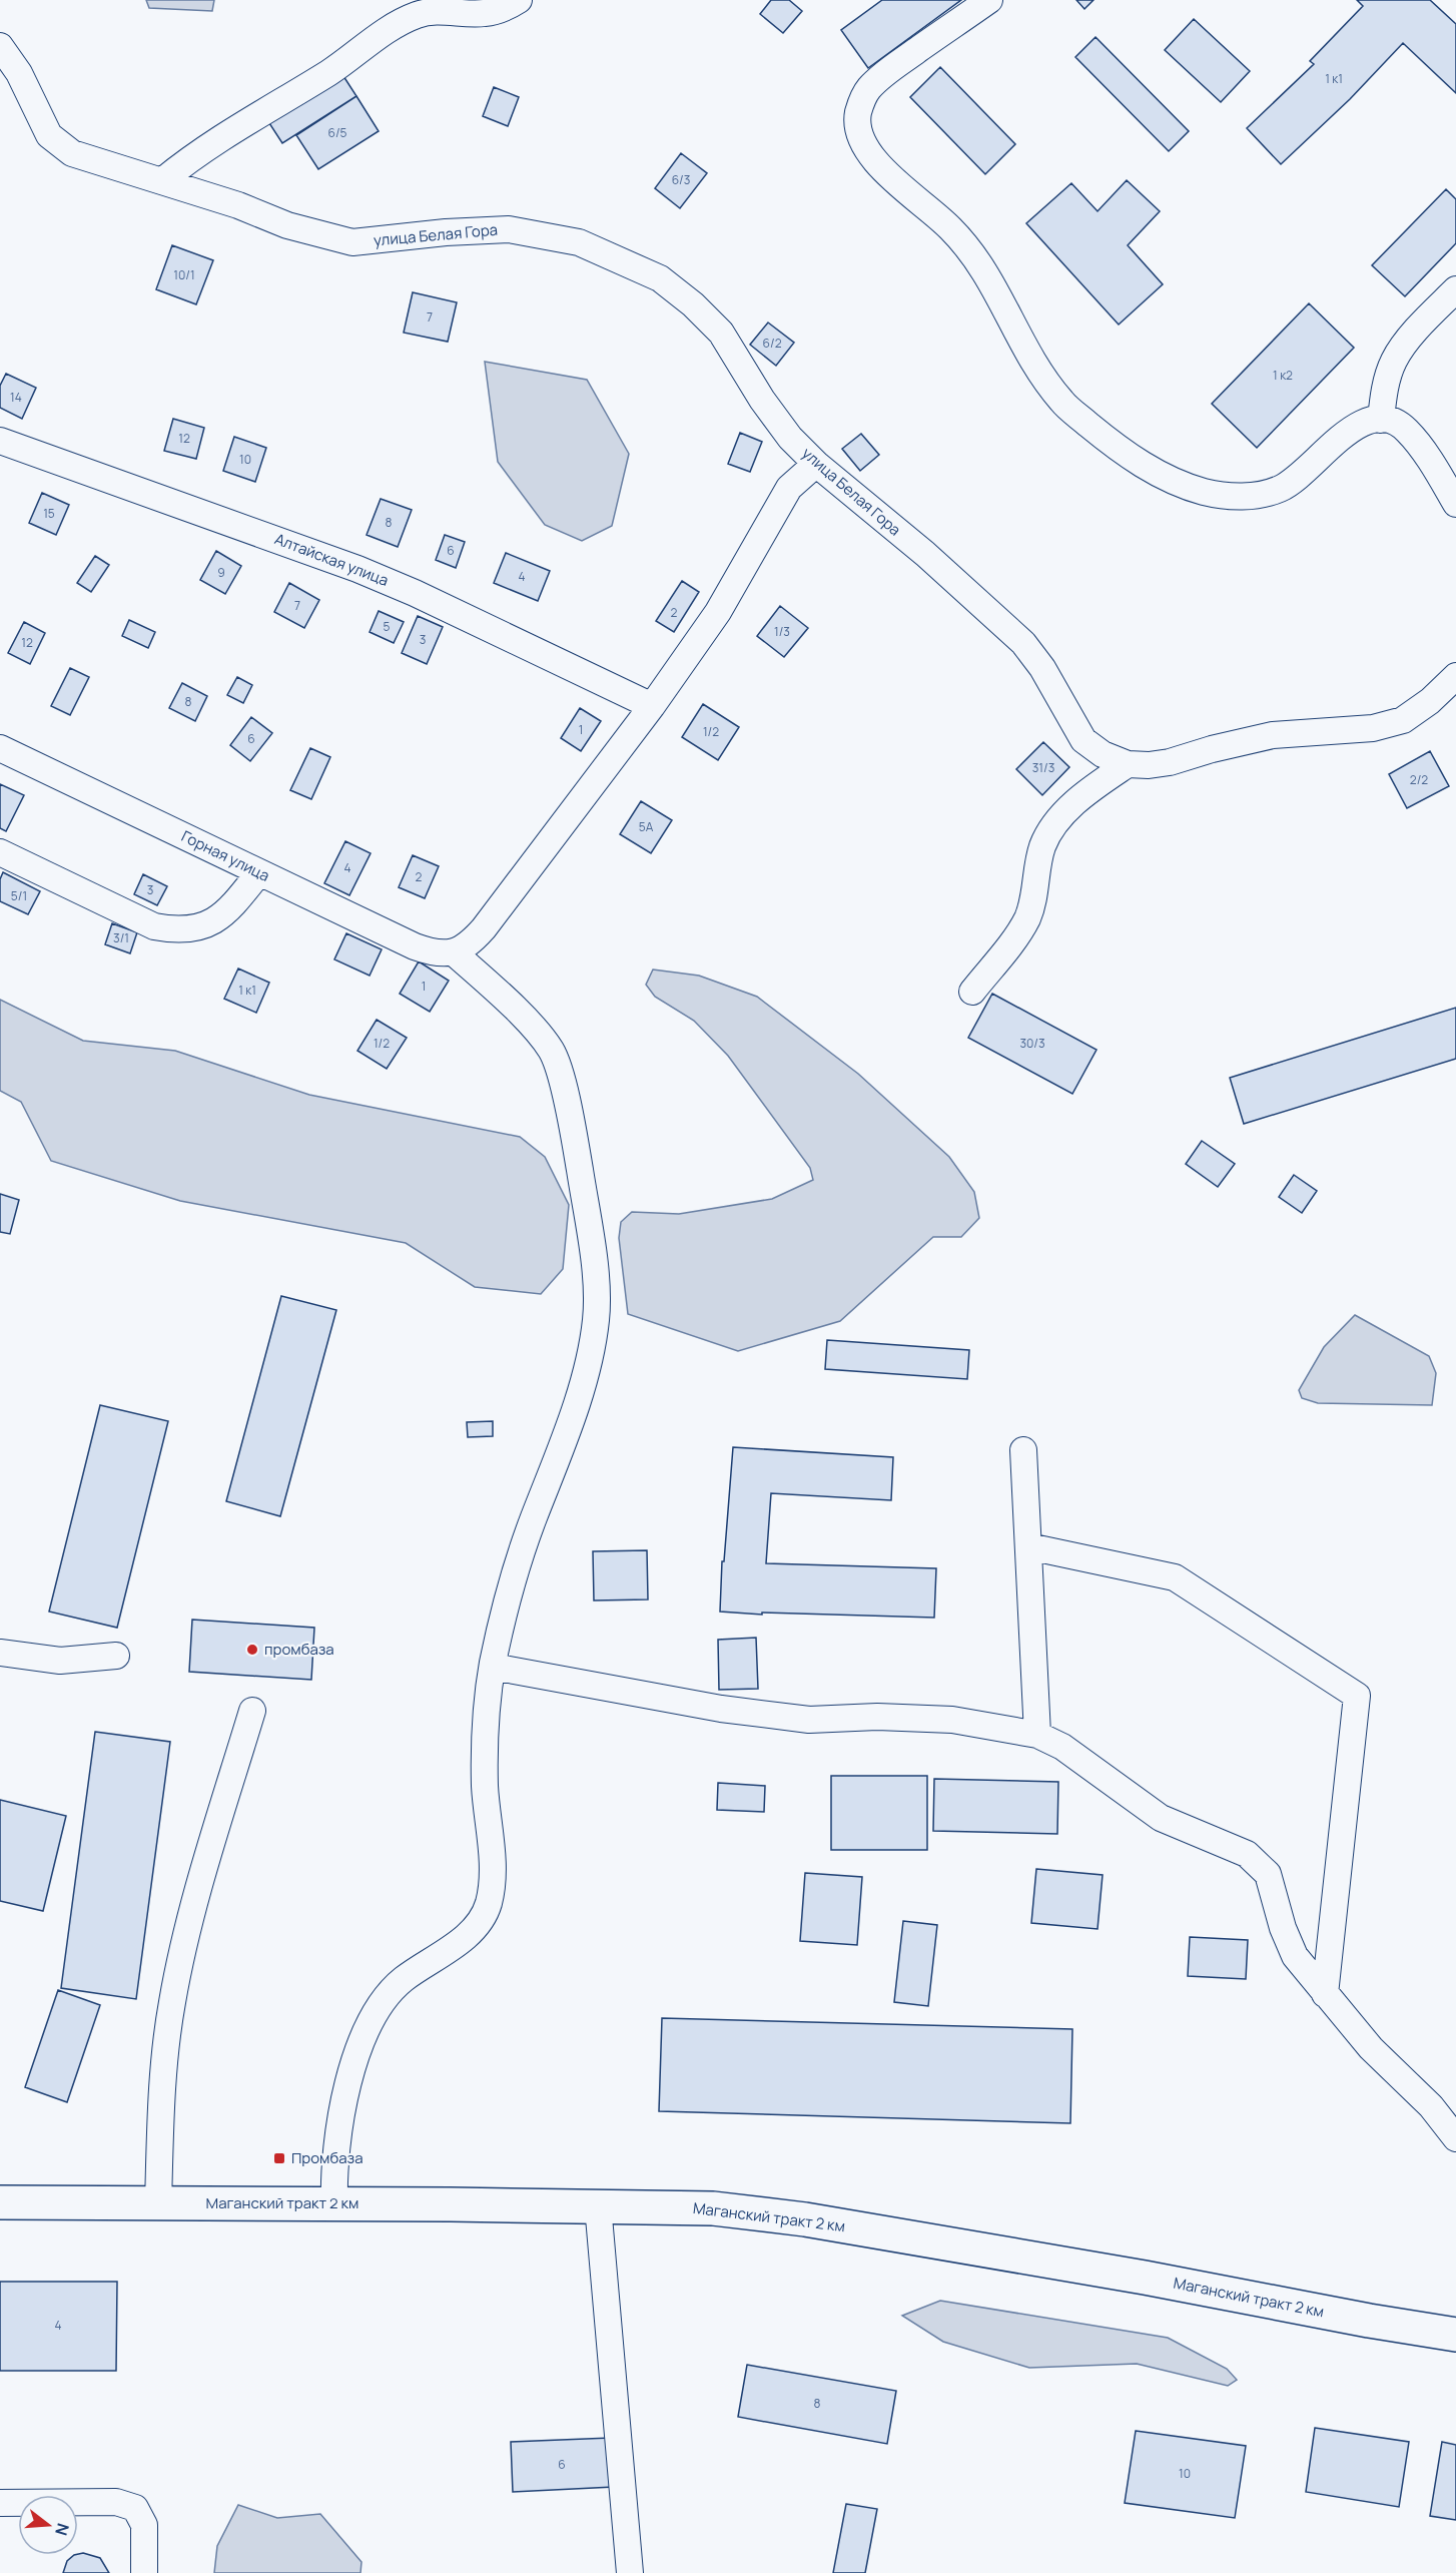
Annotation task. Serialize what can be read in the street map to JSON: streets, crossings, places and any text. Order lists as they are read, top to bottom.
{
  "streets": {
    "main road": ["Маганский тракт 2 км"],
    "street": ["улица Белая Гора", "Алтайская улица", "Горная улица"]
  },
  "places": {
    "other": ["промбаза"],
    "transit": ["Промбаза"]
  },
  "house_numbers": [
    "1 к1",
    "6/5",
    "6/3",
    "10/1",
    "7",
    "6/2",
    "1 к2",
    "14",
    "12",
    "10",
    "15",
    "8",
    "6",
    "9",
    "4",
    "7",
    "2",
    "5",
    "1/3",
    "3",
    "12",
    "8",
    "1",
    "1/2",
    "6",
    "31/3",
    "2/2",
    "5А",
    "4",
    "2",
    "3",
    "5/1",
    "3/1",
    "1",
    "1 к1",
    "1/2",
    "30/3",
    "4",
    "8",
    "6",
    "10"
  ],
  "north": "right"
}
